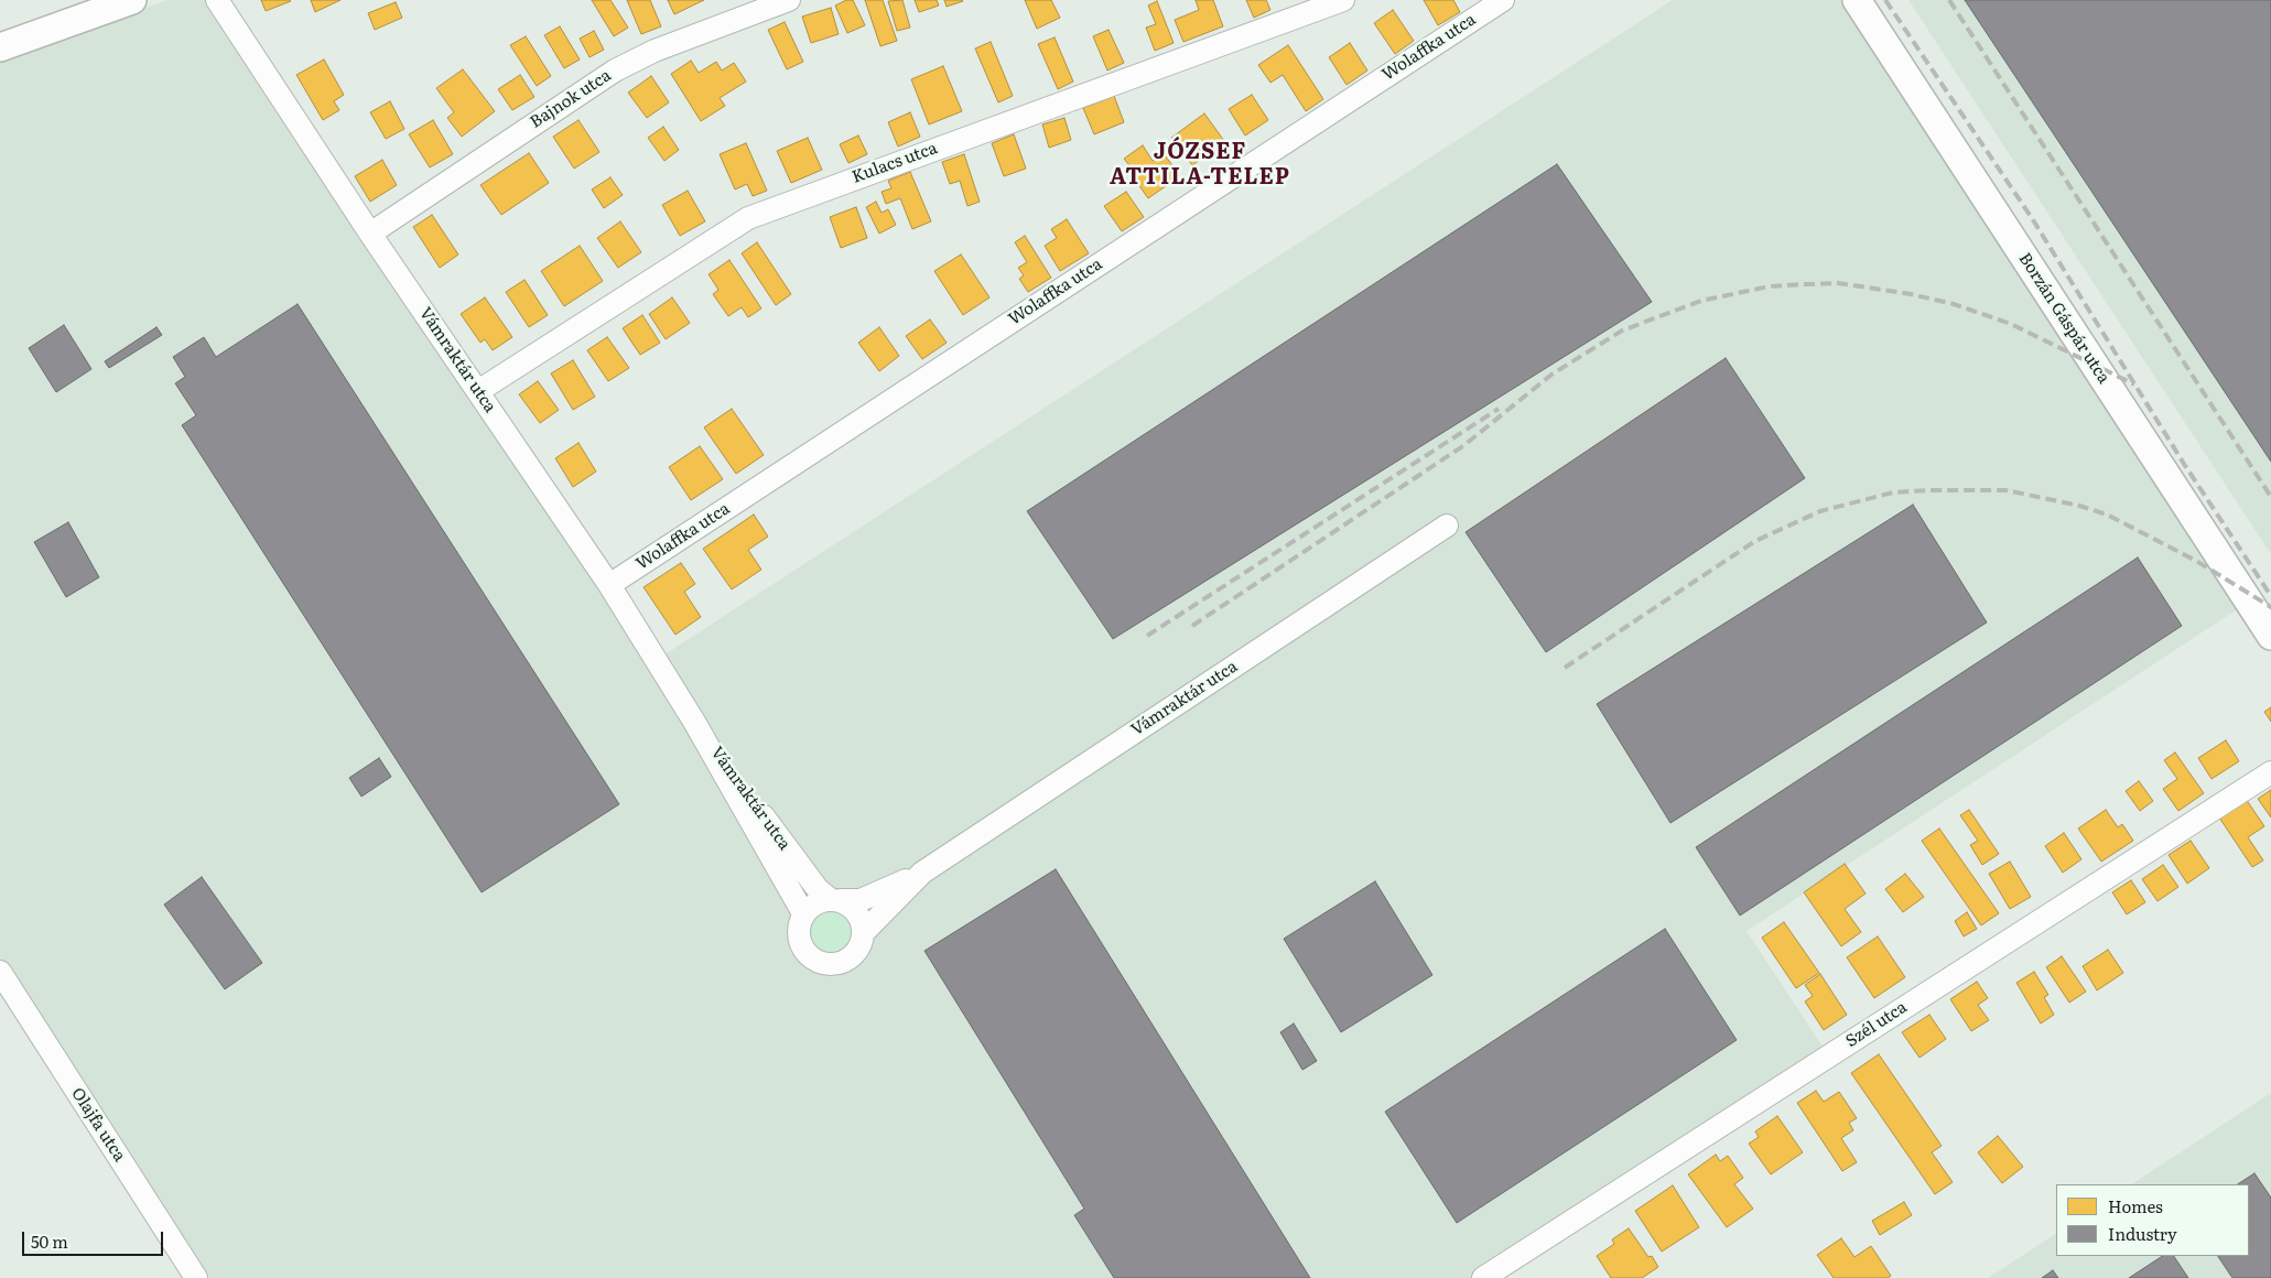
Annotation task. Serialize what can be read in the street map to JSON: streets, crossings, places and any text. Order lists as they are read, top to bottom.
{
  "streets": {
    "street": [
      "Wolaffka utca",
      "Bajnok utca",
      "Kulacs utca",
      "Borzán Gáspár utca",
      "Vámraktár utca",
      "Szél utca",
      "Olajfa utca"
    ]
  },
  "crossings": [
    ["Wolaffka utca", "Vámraktár utca"],
    ["Bajnok utca", "Vámraktár utca"],
    ["Kulacs utca", "Vámraktár utca"]
  ],
  "districts": ["JÓZSEF ATTILA-TELEP"],
  "legend": ["Homes", "Industry"],
  "scale_bar": "50 m"
}
